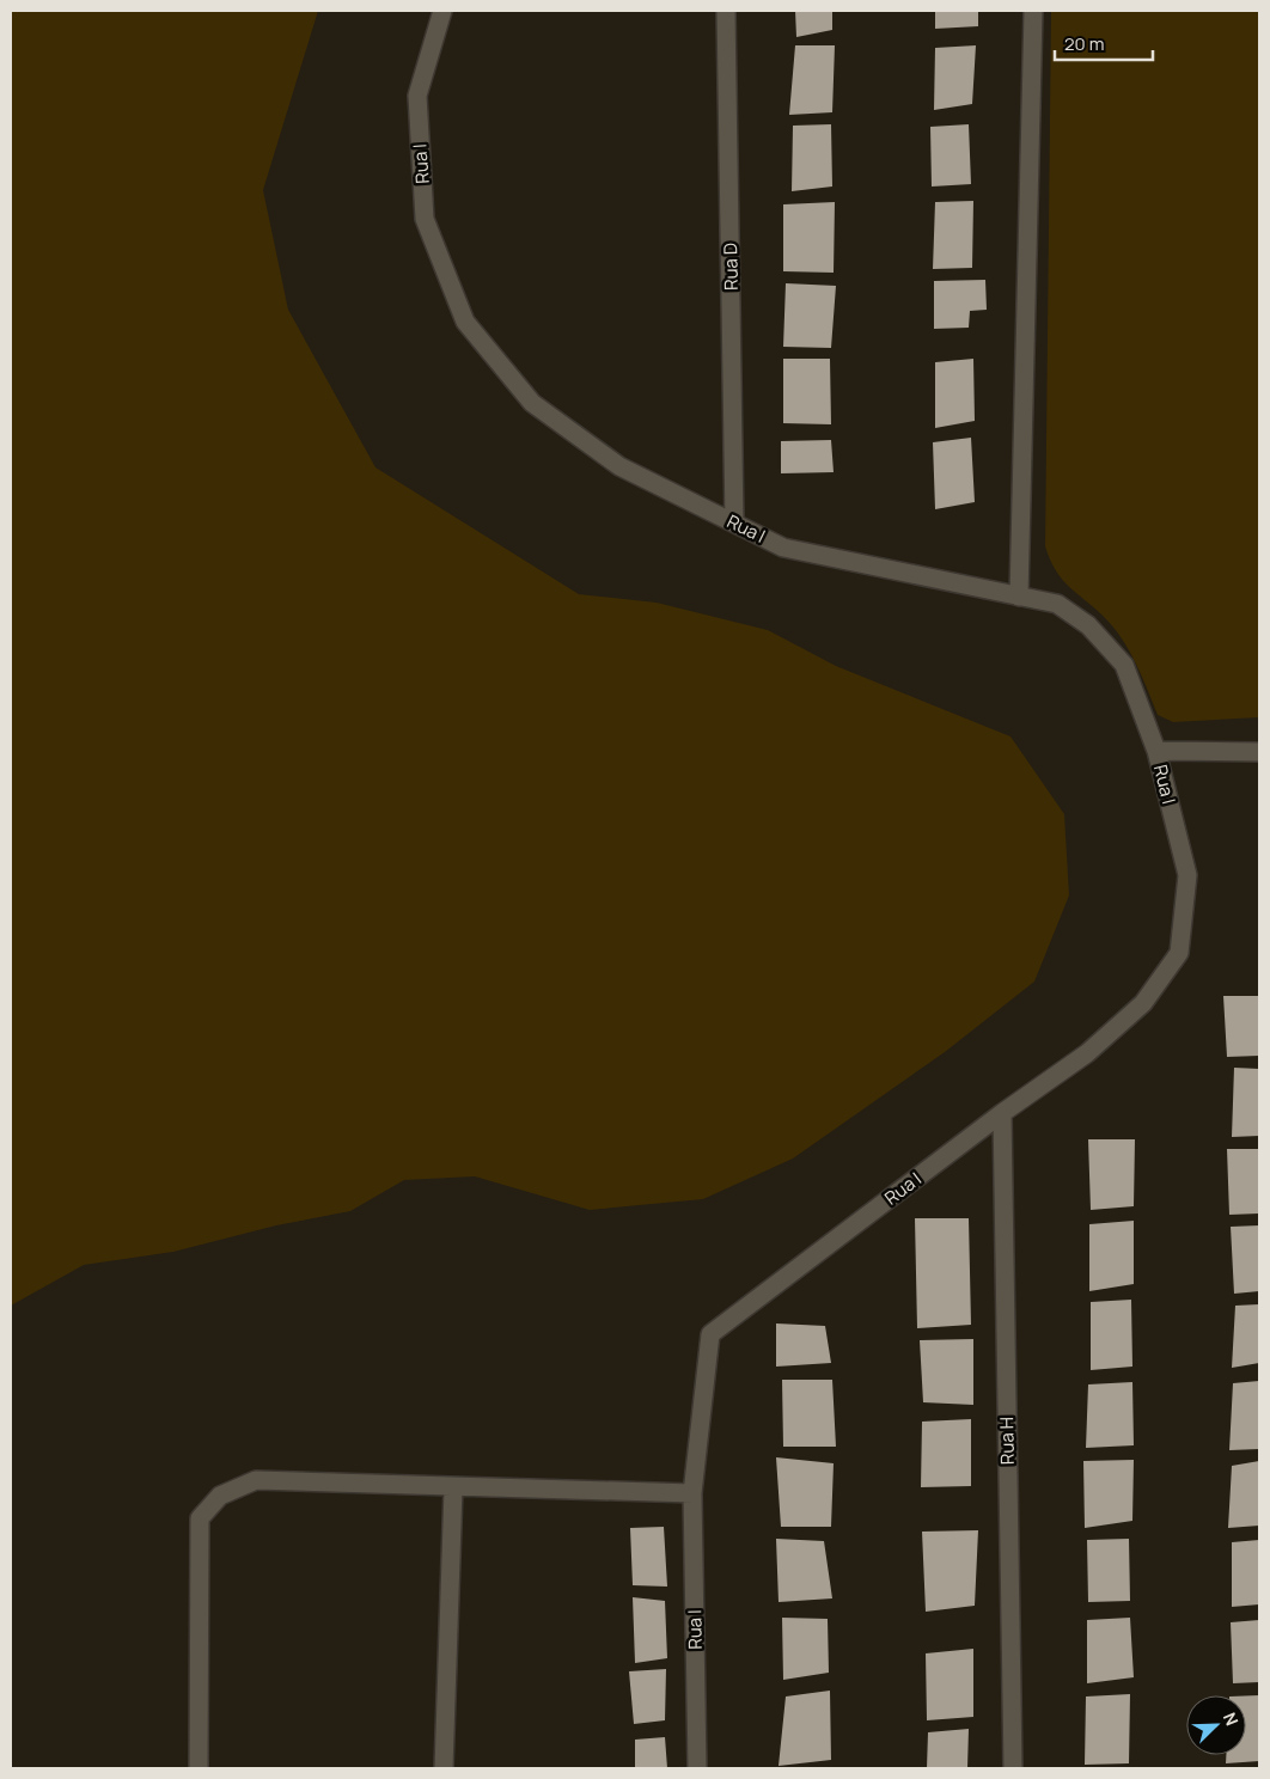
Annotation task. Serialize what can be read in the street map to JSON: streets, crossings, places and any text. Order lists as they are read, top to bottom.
{
  "streets": {
    "street": ["Rua I", "Rua D", "Rua H"]
  },
  "crossings": [
    ["Rua I", "Rua D"],
    ["Rua I", "Rua H"]
  ],
  "scale_bar": "20 m",
  "north": "top right"
}
